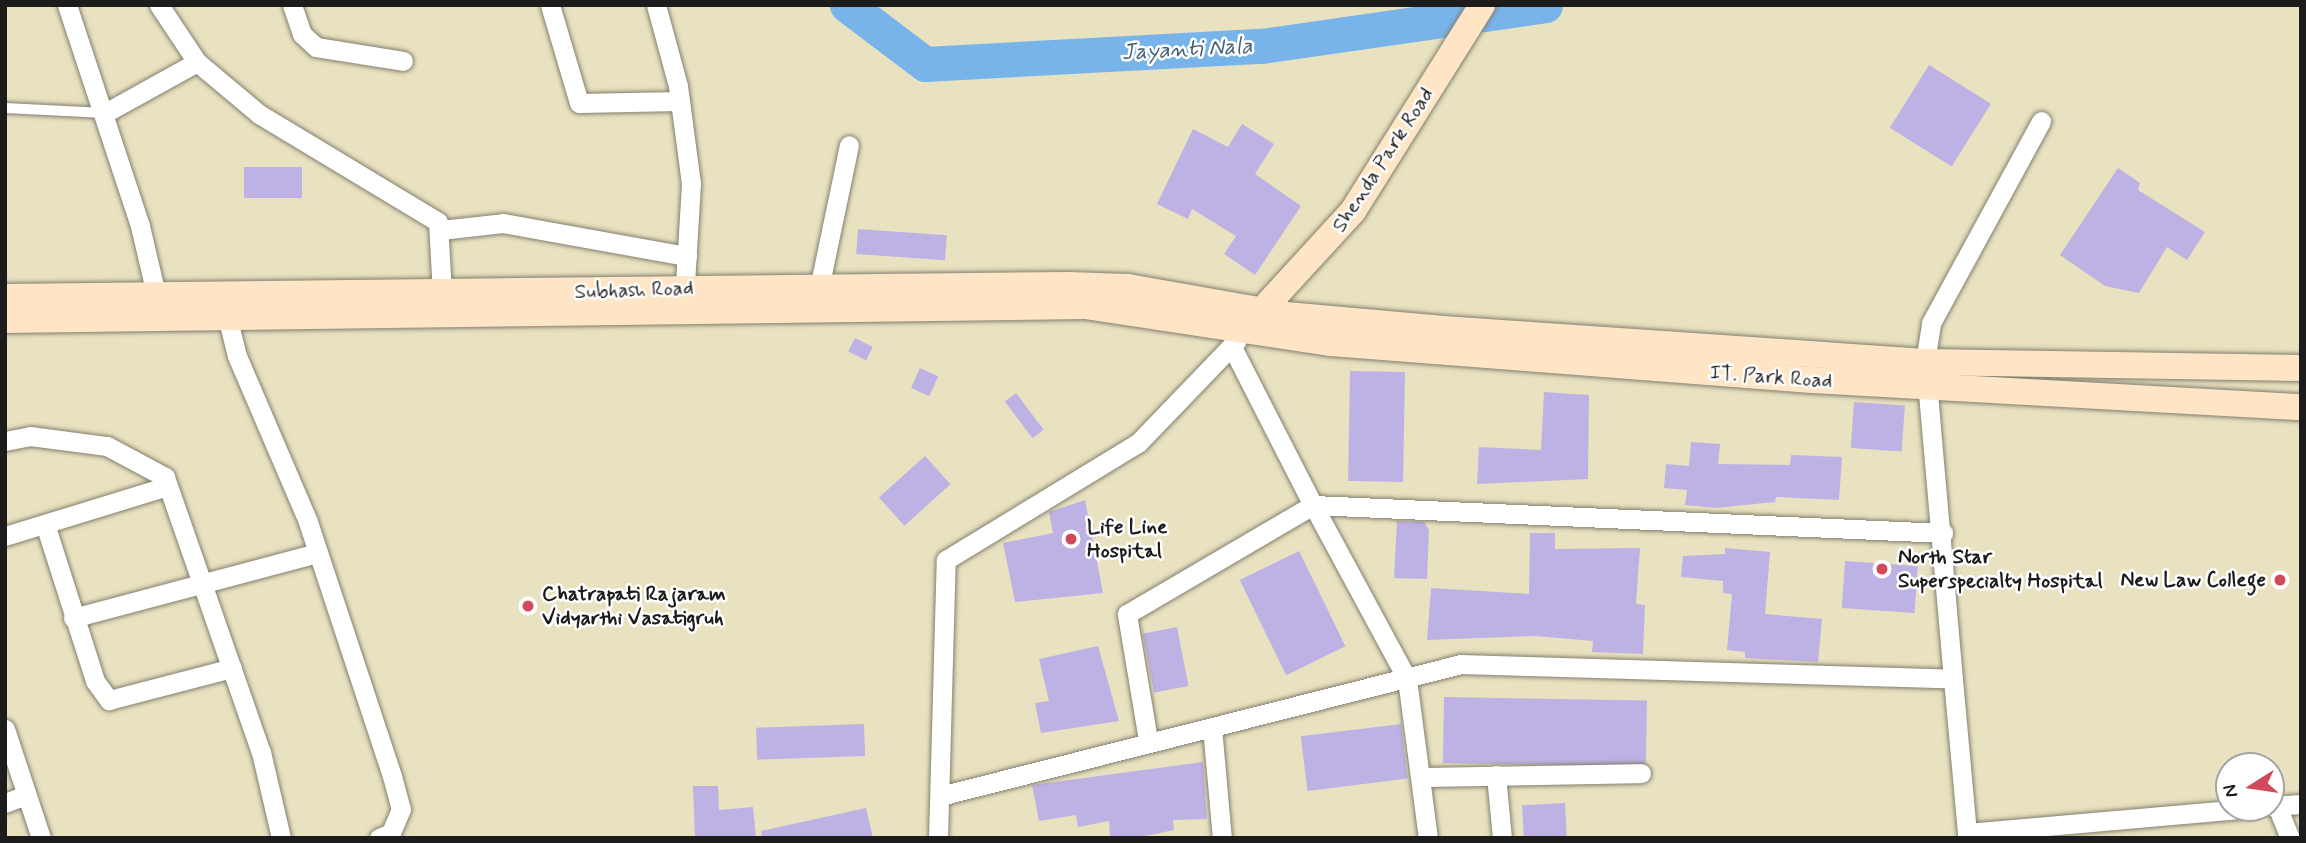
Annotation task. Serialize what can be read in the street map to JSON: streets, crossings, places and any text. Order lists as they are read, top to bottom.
{
  "streets": {
    "main road": ["Shenda Park Road", "Subhash Road", "IT. Park Road"]
  },
  "crossings": [
    ["Shenda Park Road", "Subhash Road"],
    ["Shenda Park Road", "IT. Park Road"],
    ["Subhash Road", "IT. Park Road"]
  ],
  "water": ["Jayanti Nala"],
  "places": [
    "Life Line Hospital",
    "North Star Superspecialty Hospital",
    "New Law College",
    "Chatrapati Rajaram Vidyarthi Vasatigruh"
  ],
  "north": "left"
}
